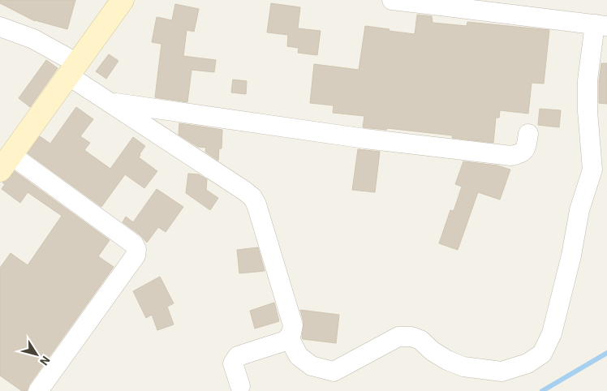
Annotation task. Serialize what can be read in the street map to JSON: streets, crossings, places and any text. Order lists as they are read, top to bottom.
{
  "north": "bottom right"
}
